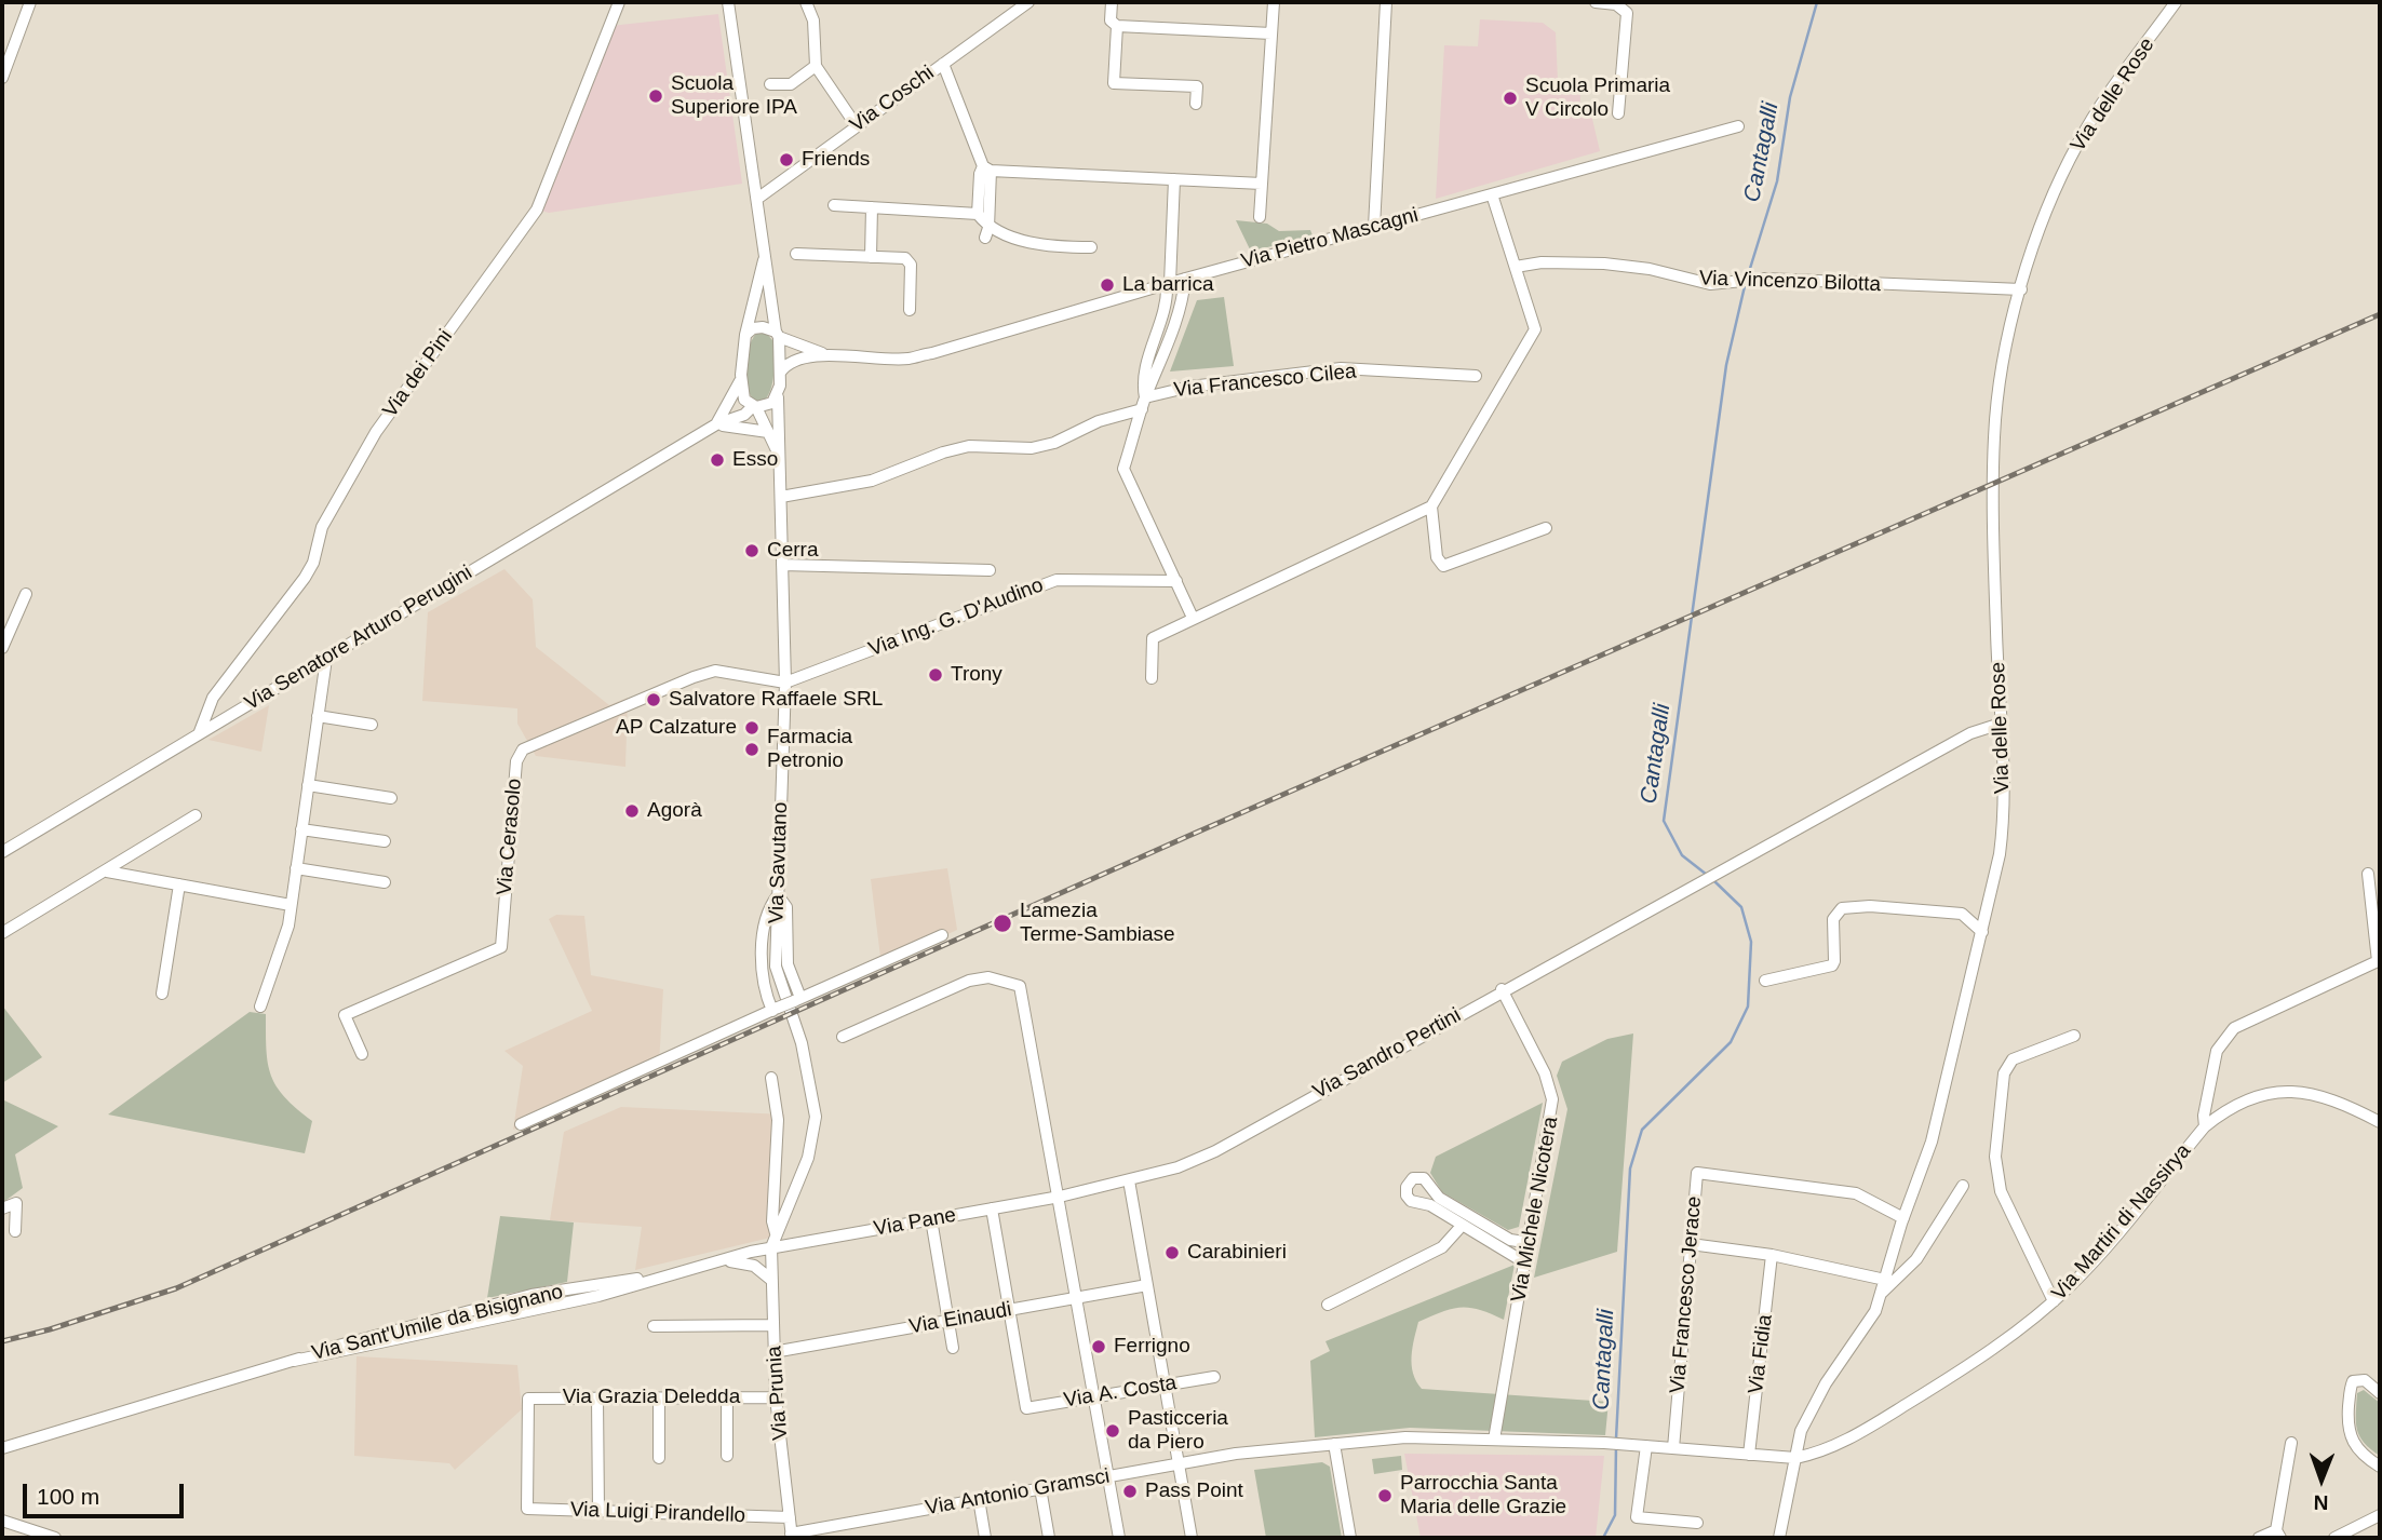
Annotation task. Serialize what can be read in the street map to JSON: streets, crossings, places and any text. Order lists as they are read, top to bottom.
{
  "streets": {
    "street": [
      "Via delle Rose",
      "Via Coschi",
      "Via Pietro Mascagni",
      "Via Vincenzo Bilotta",
      "Via dei Pini",
      "Via Francesco Cilea",
      "Via Ing. G. D'Audino",
      "Via Senatore Arturo Perugini",
      "Via Cerasolo",
      "Via Savutano",
      "Via Sandro Pertini",
      "Via Michele Nicotera",
      "Via Pane",
      "Via Martiri di Nassirya",
      "Via Francesco Jerace",
      "Via Einaudi",
      "Via Sant'Umile da Bisignano",
      "Via Fidia",
      "Via A. Costa",
      "Via Prunia",
      "Via Grazia Deledda",
      "Via Antonio Gramsci",
      "Via Luigi Pirandello"
    ]
  },
  "crossings": [
    ["Via delle Rose", "Via Vincenzo Bilotta"],
    ["Via delle Rose", "Via Sandro Pertini"],
    ["Via delle Rose", "Via Martiri di Nassirya"],
    ["Via delle Rose", "Via Francesco Jerace"],
    ["Via dei Pini", "Via Senatore Arturo Perugini"],
    ["Via Francesco Cilea", "Via Savutano"],
    ["Via Ing. G. D'Audino", "Via Cerasolo"],
    ["Via Ing. G. D'Audino", "Via Savutano"],
    ["Via Senatore Arturo Perugini", "Via Savutano"],
    ["Via Cerasolo", "Via Savutano"],
    ["Via Savutano", "Via Prunia"],
    ["Via Sandro Pertini", "Via Michele Nicotera"],
    ["Via Sandro Pertini", "Via Pane"],
    ["Via Michele Nicotera", "Via Antonio Gramsci"],
    ["Via Pane", "Via Sant'Umile da Bisignano"],
    ["Via Pane", "Via Prunia"],
    ["Via Martiri di Nassirya", "Via Francesco Jerace"],
    ["Via Martiri di Nassirya", "Via Fidia"],
    ["Via Martiri di Nassirya", "Via Antonio Gramsci"],
    ["Via Einaudi", "Via A. Costa"],
    ["Via Einaudi", "Via Prunia"],
    ["Via Prunia", "Via Grazia Deledda"],
    ["Via Prunia", "Via Antonio Gramsci"],
    ["Via Prunia", "Via Luigi Pirandello"],
    ["Via Grazia Deledda", "Via Luigi Pirandello"]
  ],
  "water": ["Cantagalli"],
  "places": [
    "Scuola Superiore IPA",
    "Scuola Primaria V Circolo",
    "Friends",
    "La barrica",
    "Esso",
    "Cerra",
    "Trony",
    "Salvatore Raffaele SRL",
    "AP Calzature",
    "Farmacia Petronio",
    "Agorà",
    "Lamezia Terme-Sambiase",
    "Carabinieri",
    "Ferrigno",
    "Pasticceria da Piero",
    "Pass Point",
    "Parrocchia Santa Maria delle Grazie"
  ],
  "scale_bar": "100 m",
  "north": "bottom"
}
